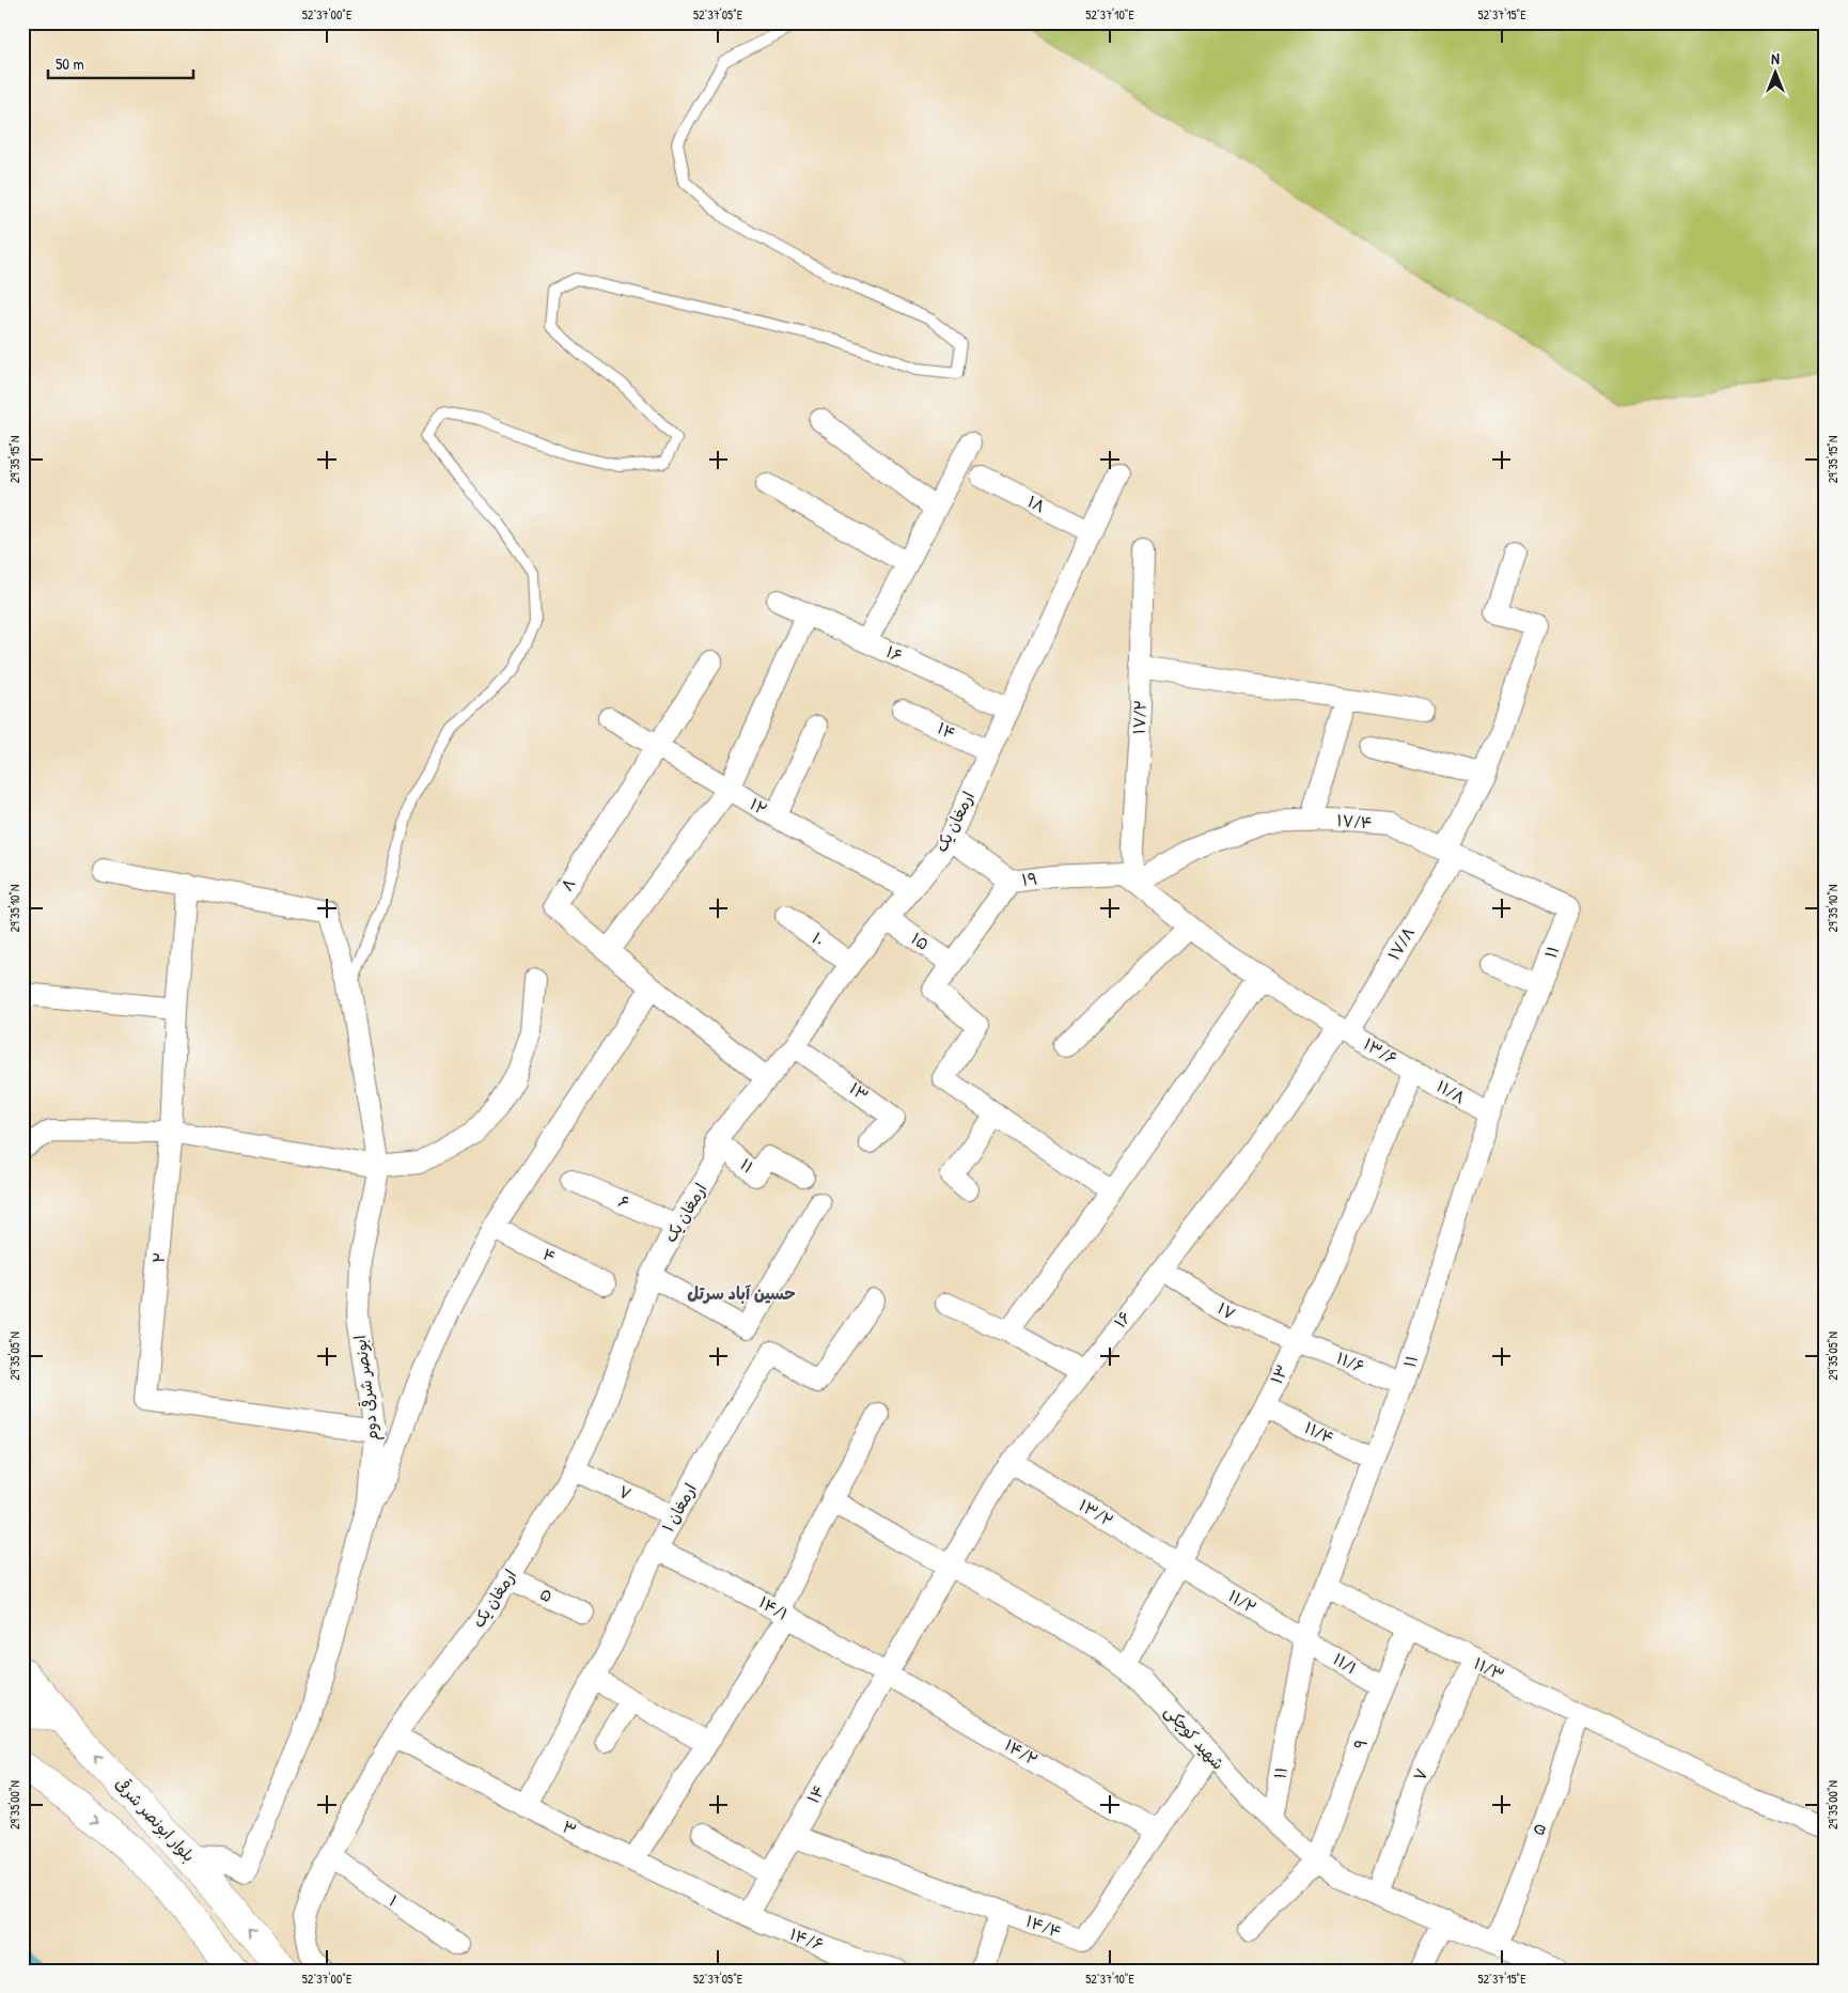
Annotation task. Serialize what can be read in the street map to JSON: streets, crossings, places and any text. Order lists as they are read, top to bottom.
{
  "streets": {
    "highway": ["بلوار ابونصر شرقی"],
    "street": [
      "۱۸",
      "۱۶",
      "۱۷/۲",
      "۱۴",
      "۱۲",
      "ارمغان یک",
      "۱۷/۴",
      "۱۹",
      "۸",
      "۱۰",
      "۱۵",
      "۱۷/۸",
      "۱۱",
      "۱۳/۶",
      "۱۳",
      "۱۱/۸",
      "۶",
      "۴",
      "۲",
      "۱۷",
      "۱۱/۶",
      "ابونصر شرقی دوم",
      "۱۱/۴",
      "۷",
      "ارمغان ۱",
      "۱۳/۲",
      "۵",
      "۱۱/۲",
      "۱۴/۱",
      "۱۱/۱",
      "۱۱/۳",
      "شهید کوچکی",
      "۹",
      "۱۴/۲",
      "۳",
      "۱",
      "۱۴/۴",
      "۱۴/۶"
    ]
  },
  "crossings": [
    ["۱۸", "ارمغان یک"],
    ["۱۶", "۱۴"],
    ["۱۶", "ارمغان یک"],
    ["۱۶", "۱۷/۸"],
    ["۱۶", "۱۳/۶"],
    ["۱۶", "۱۷"],
    ["۱۶", "۱۳/۲"],
    ["۱۶", "۱۴/۱"],
    ["۱۶", "شهید کوچکی"],
    ["۱۶", "۱۴/۲"],
    ["۱۷/۲", "۱۷/۴"],
    ["۱۷/۲", "۱۹"],
    ["۱۷/۲", "۱۳/۶"],
    ["۱۴", "ارمغان یک"],
    ["۱۴", "۱۴/۱"],
    ["۱۴", "۱۴/۲"],
    ["۱۴", "۳"],
    ["۱۴", "۱۴/۴"],
    ["۱۴", "۱۴/۶"],
    ["۱۲", "ارمغان یک"],
    ["۱۲", "۸"],
    ["ارمغان یک", "۱۹"],
    ["ارمغان یک", "۸"],
    ["ارمغان یک", "۱۰"],
    ["ارمغان یک", "۱۵"],
    ["ارمغان یک", "۱۱"],
    ["ارمغان یک", "۱۳"],
    ["ارمغان یک", "۶"],
    ["ارمغان یک", "۷"],
    ["ارمغان یک", "۵"],
    ["ارمغان یک", "۳"],
    ["ارمغان یک", "۱"],
    ["۱۷/۴", "۱۹"],
    ["۱۷/۴", "۱۷/۸"],
    ["۱۷/۴", "۱۱"],
    ["۱۷/۴", "۱۳/۶"],
    ["۱۹", "۱۳/۶"],
    ["۱۷/۸", "۱۳/۶"],
    ["۱۱", "۱۱/۸"],
    ["۱۱", "۱۱/۶"],
    ["۱۱", "۱۱/۴"],
    ["۱۱", "۱۱/۲"],
    ["۱۱", "۱۱/۱"],
    ["۱۱", "۱۱/۳"],
    ["۱۱", "شهید کوچکی"],
    ["۱۳/۶", "۱۳"],
    ["۱۳/۶", "۱۱/۸"],
    ["۱۳", "۱۱/۸"],
    ["۱۳", "۱۷"],
    ["۱۳", "۱۱/۶"],
    ["۱۳", "۱۱/۴"],
    ["۱۳", "۱۳/۲"],
    ["۱۳", "۱۱/۲"],
    ["۱۳", "شهید کوچکی"],
    ["۲", "ابونصر شرقی دوم"],
    ["۱۷", "۱۱/۶"],
    ["ابونصر شرقی دوم", "بلوار ابونصر شرقی"],
    ["۷", "ارمغان ۱"],
    ["۷", "۱۱/۳"],
    ["۷", "شهید کوچکی"],
    ["ارمغان ۱", "۱۴/۱"],
    ["ارمغان ۱", "۳"],
    ["۱۳/۲", "۱۱/۲"],
    ["۵", "۱۱/۳"],
    ["۵", "شهید کوچکی"],
    ["۱۱/۲", "۱۱/۱"],
    ["۱۴/۱", "۱۴/۲"],
    ["۱۱/۱", "۹"],
    ["۱۱/۳", "۹"],
    ["شهید کوچکی", "۹"],
    ["شهید کوچکی", "۱۴/۴"],
    ["۱۴/۲", "۱۴/۴"],
    ["۳", "۱۴/۶"]
  ],
  "districts": ["حسین آباد سرتل"],
  "scale_bar": "50 m",
  "north": "top",
  "coordinates": [
    "52°37'00\"E",
    "52°37'05\"E",
    "52°37'10\"E",
    "52°37'15\"E",
    "29°35'15\"N",
    "29°35'10\"N",
    "29°35'05\"N",
    "29°35'00\"N"
  ]
}
